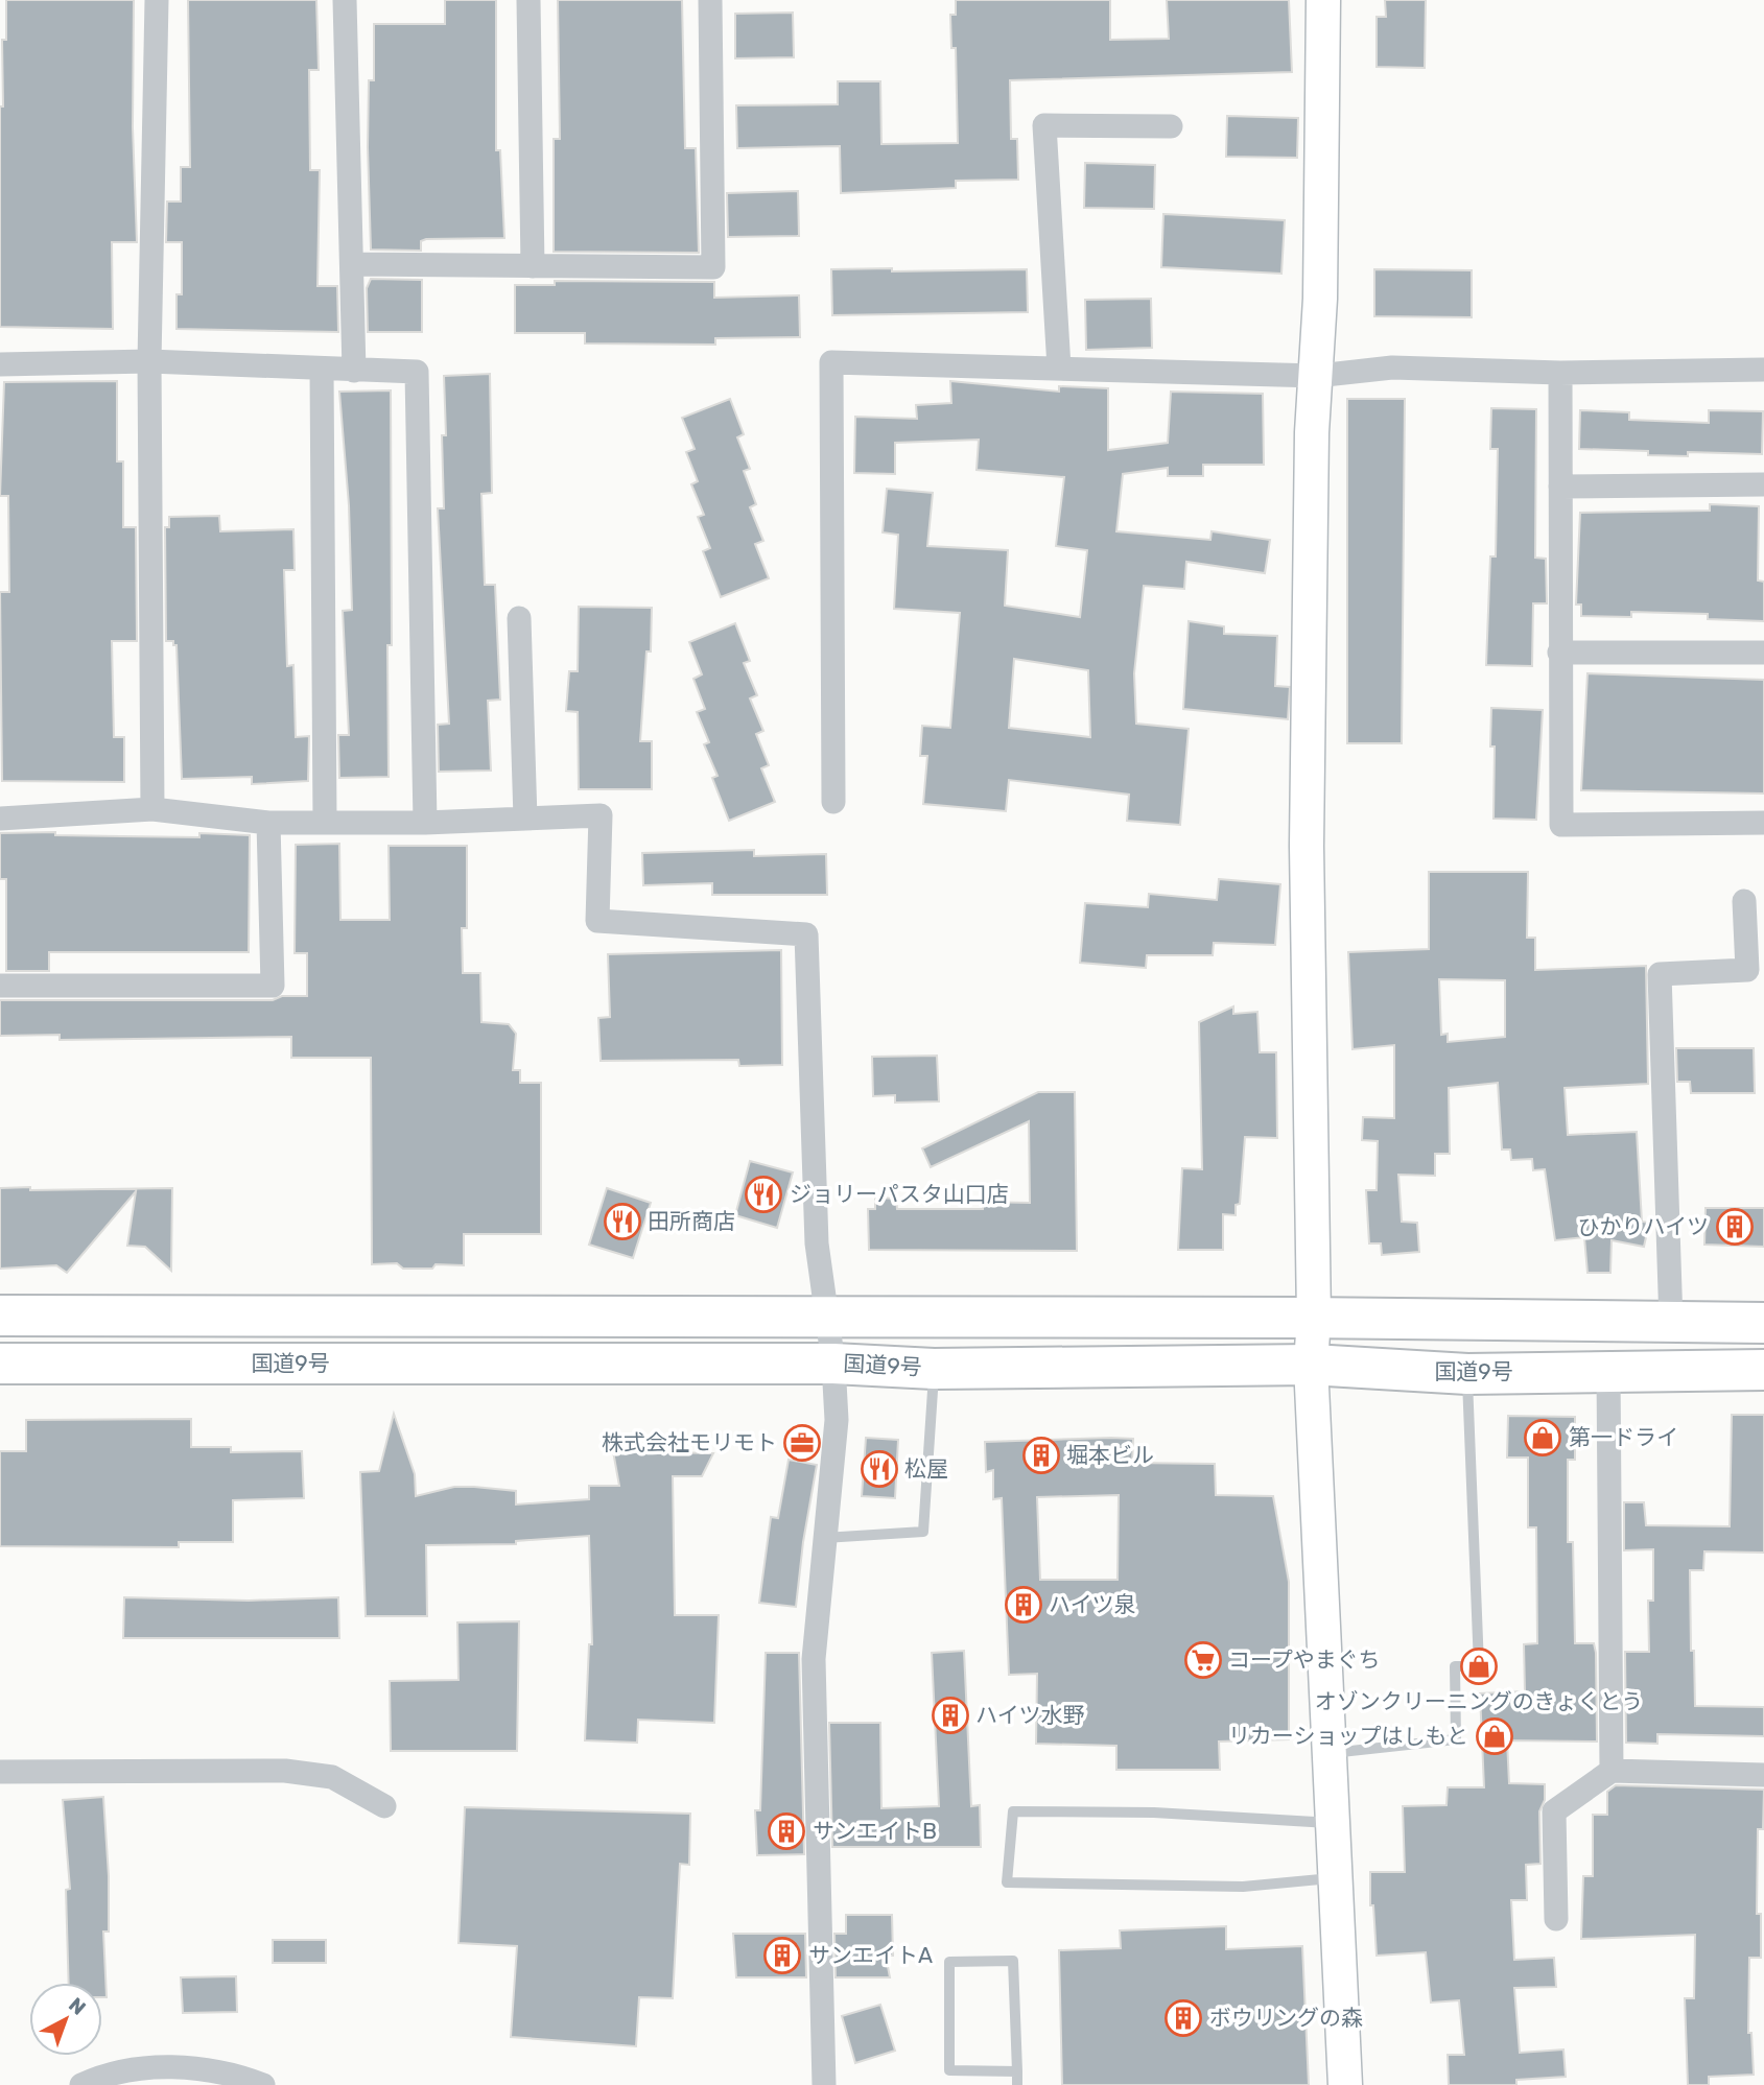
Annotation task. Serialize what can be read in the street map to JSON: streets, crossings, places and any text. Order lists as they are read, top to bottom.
{
  "streets": {
    "highway": ["国道9号"]
  },
  "places": {
    "restaurant": ["ジョリーパスタ山口店", "田所商店", "松屋"],
    "building": [
      "ひかりハイツ",
      "堀本ビル",
      "ハイツ泉",
      "ハイツ水野",
      "サンエイトB",
      "サンエイトA",
      "ボウリングの森"
    ],
    "shop": ["第一ドライ", "オゾンクリーニングのきょくとう", "リカーショップはしもと"],
    "office": ["株式会社モリモト"],
    "supermarket": ["コープやまぐち"]
  },
  "north": "top right"
}
